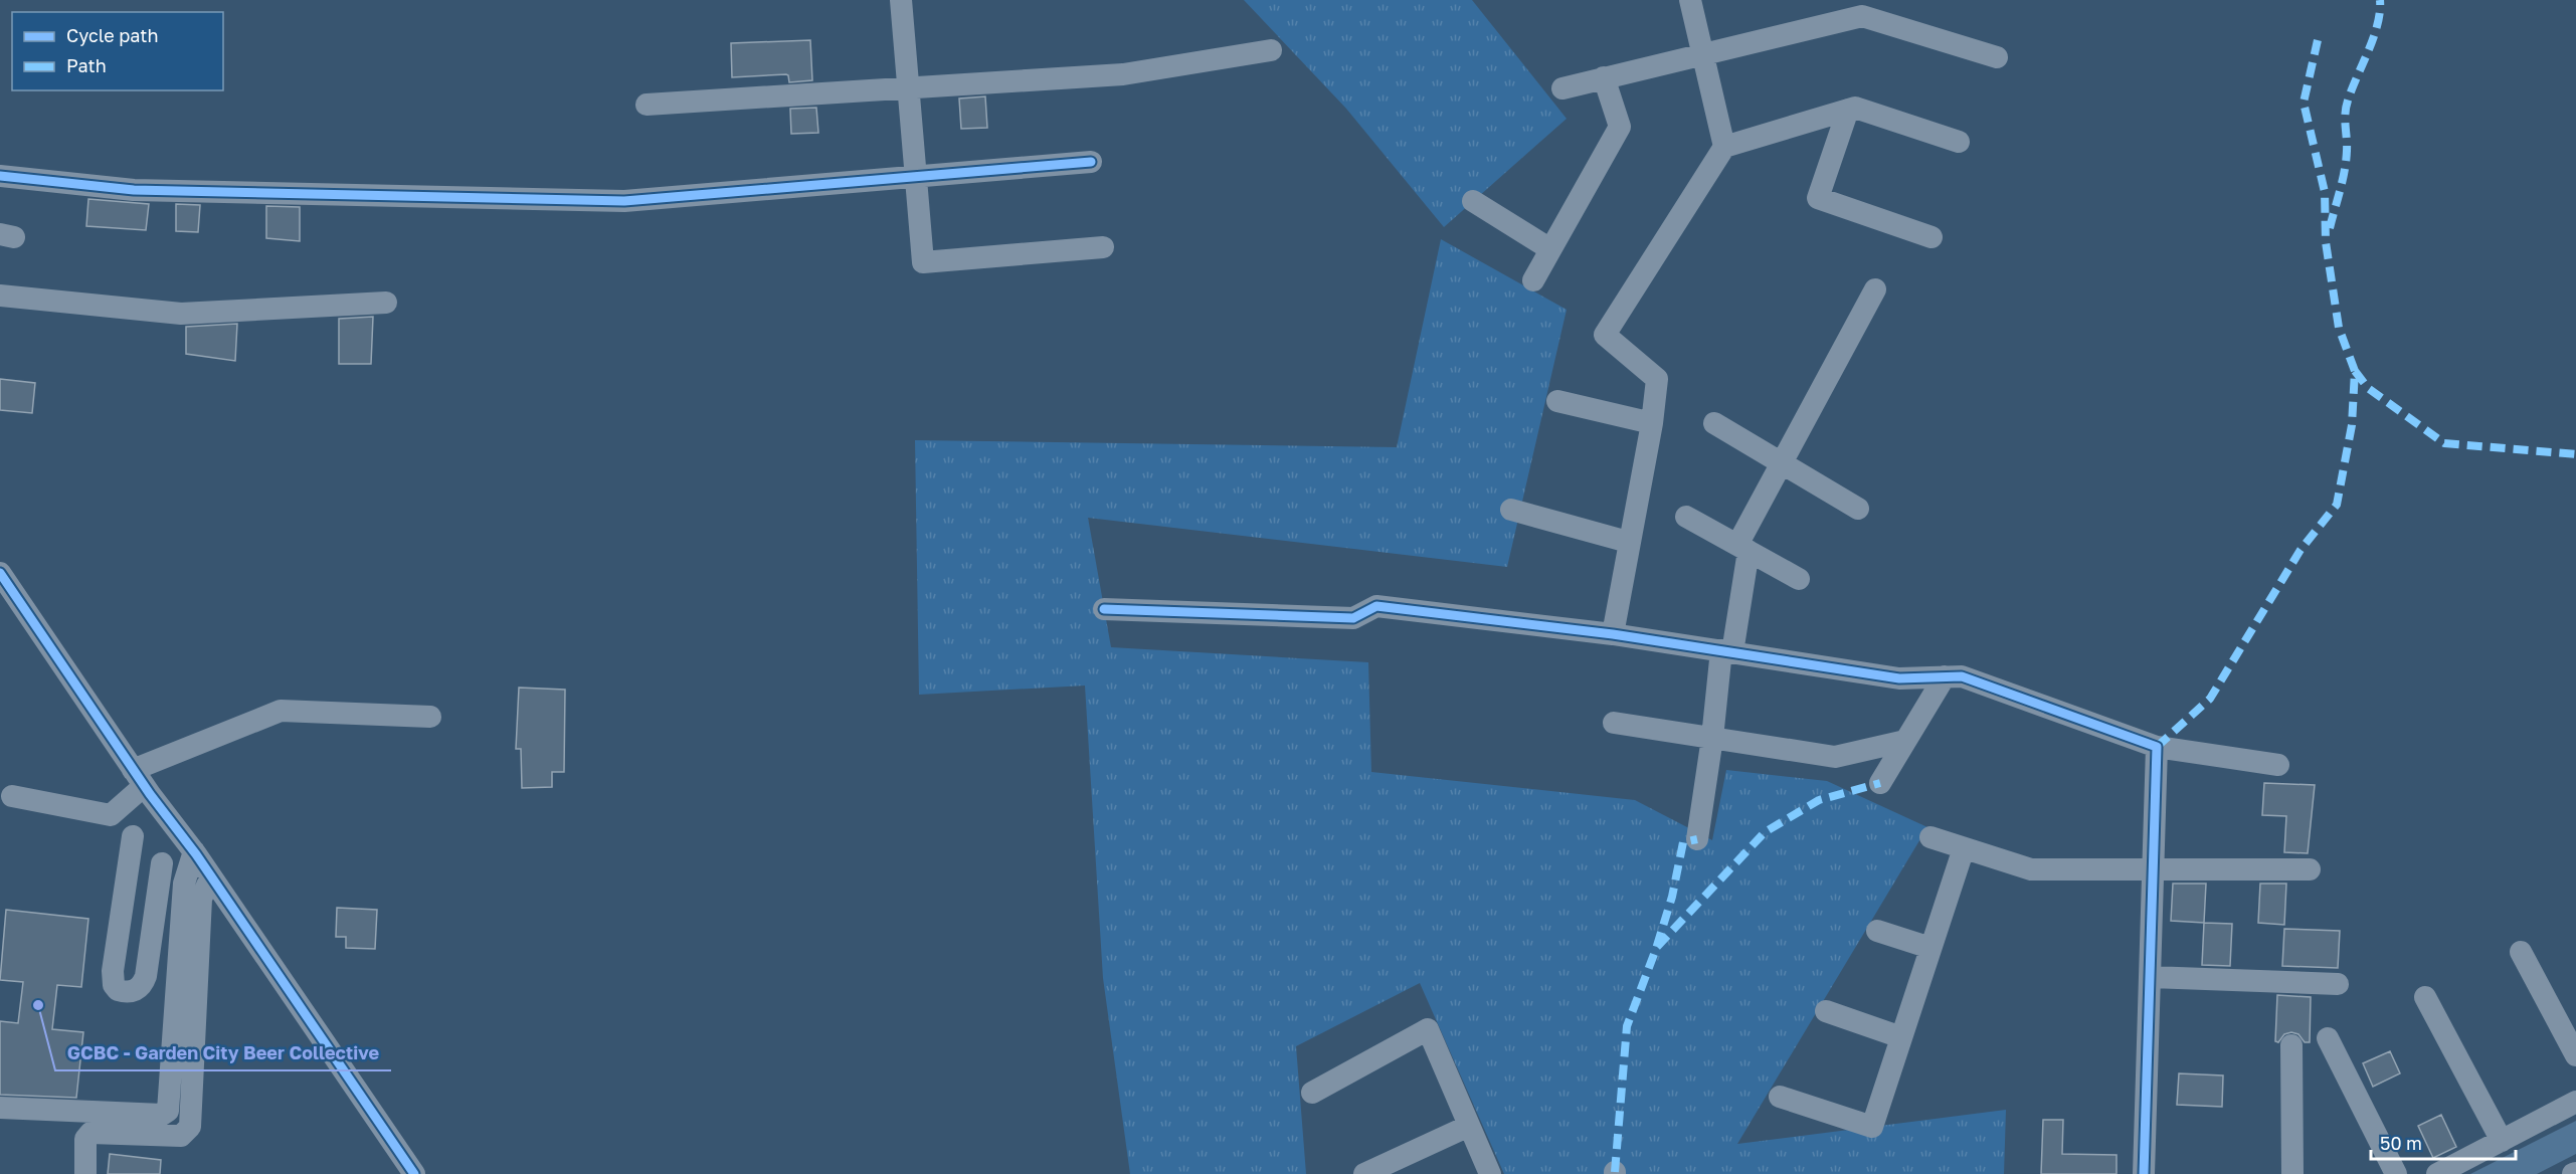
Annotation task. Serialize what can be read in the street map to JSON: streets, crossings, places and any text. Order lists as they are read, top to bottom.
{
  "places": ["GCBC - Garden City Beer Collective"],
  "legend": ["Cycle path", "Path"],
  "scale_bar": "50 m"
}
